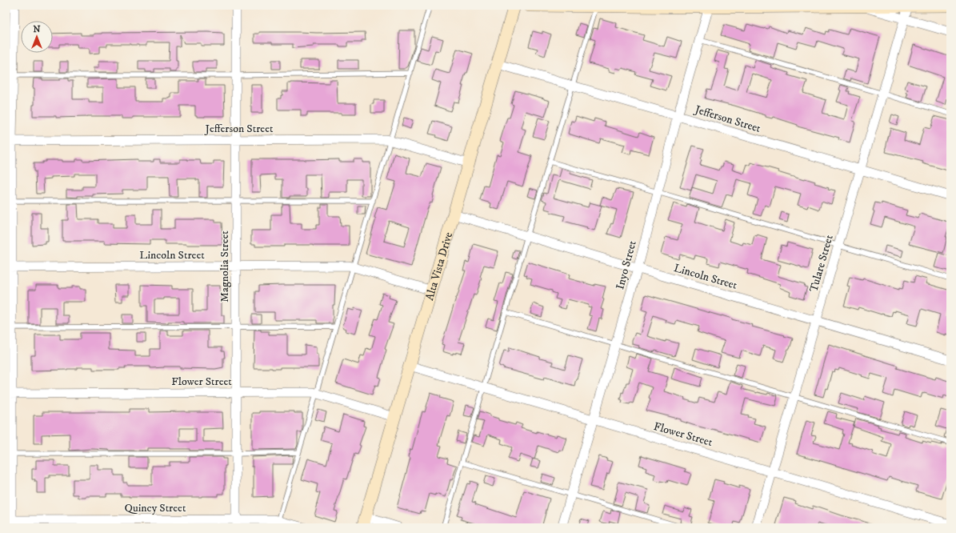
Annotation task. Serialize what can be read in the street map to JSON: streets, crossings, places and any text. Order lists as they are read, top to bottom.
{
  "streets": {
    "street": [
      "Jefferson Street",
      "Lincoln Street",
      "Tulare Street",
      "Inyo Street",
      "Magnolia Street",
      "Alta Vista Drive",
      "Flower Street",
      "Quincy Street"
    ]
  },
  "crossings": [
    ["Jefferson Street", "Tulare Street"],
    ["Jefferson Street", "Inyo Street"],
    ["Jefferson Street", "Magnolia Street"],
    ["Jefferson Street", "Alta Vista Drive"],
    ["Lincoln Street", "Tulare Street"],
    ["Lincoln Street", "Inyo Street"],
    ["Lincoln Street", "Magnolia Street"],
    ["Lincoln Street", "Alta Vista Drive"],
    ["Tulare Street", "Flower Street"],
    ["Inyo Street", "Flower Street"],
    ["Magnolia Street", "Flower Street"],
    ["Magnolia Street", "Quincy Street"],
    ["Alta Vista Drive", "Flower Street"]
  ],
  "north": "top"
}
